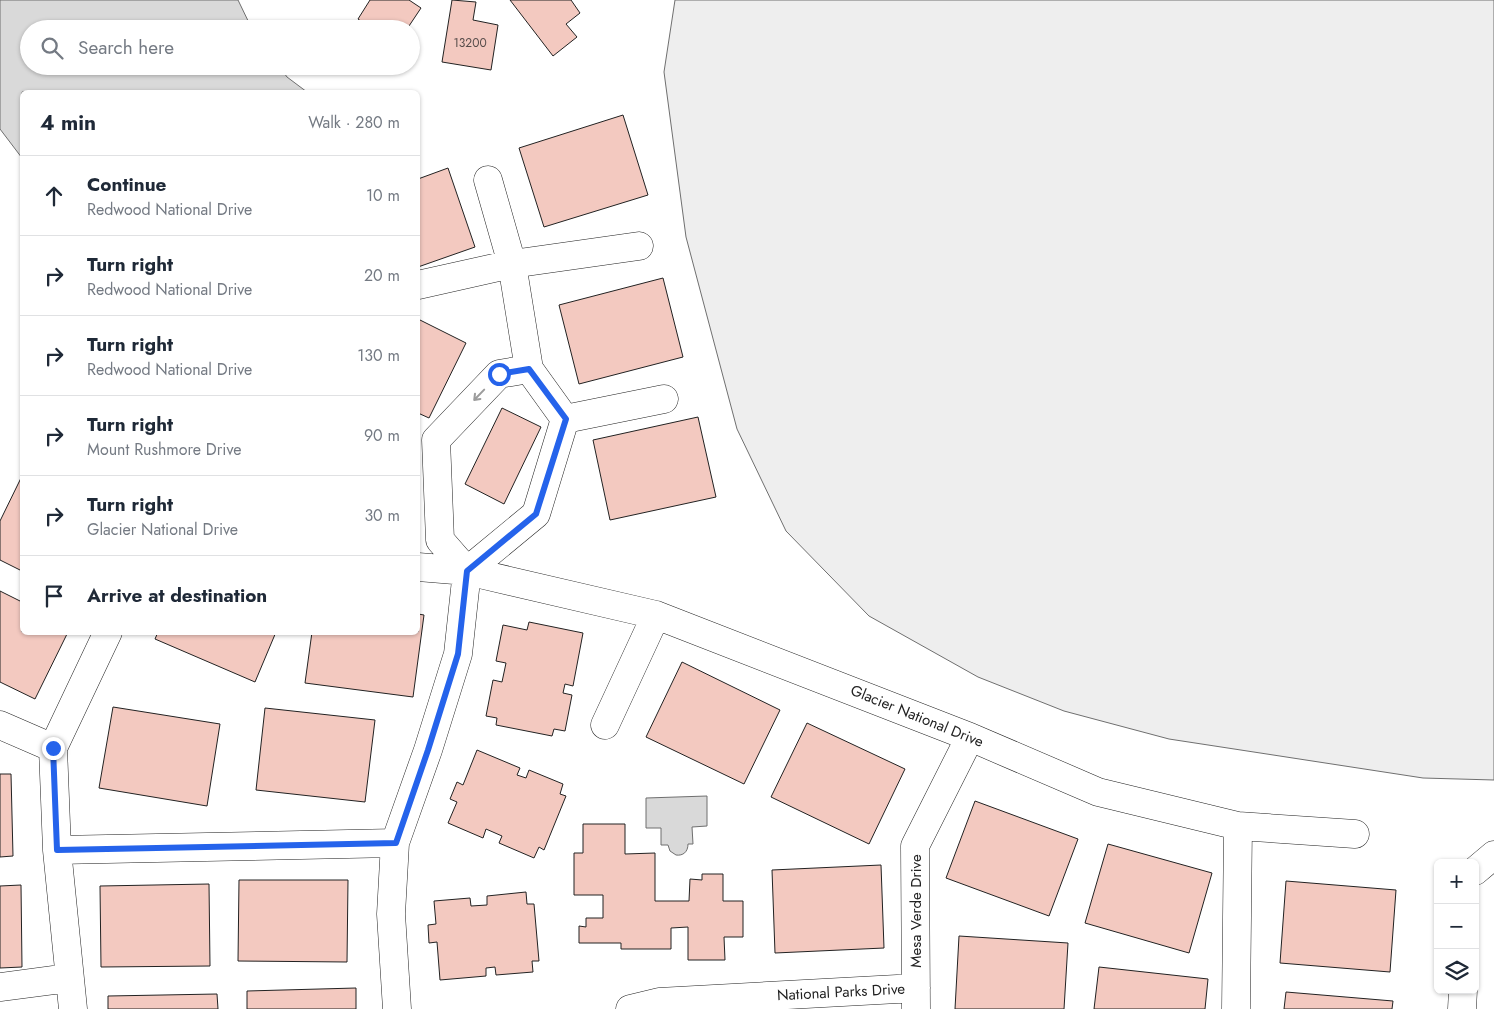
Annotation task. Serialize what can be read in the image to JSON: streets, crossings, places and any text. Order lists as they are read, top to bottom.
{
  "streets": {
    "street": ["Glacier National Drive", "Mesa Verde Drive", "National Parks Drive"]
  },
  "crossings": [
    ["Glacier National Drive", "Mesa Verde Drive"],
    ["Mesa Verde Drive", "National Parks Drive"]
  ],
  "house_numbers": ["13200"],
  "page": {
    "search": "Search here",
    "heading": ["4 min", "Walk · 280 m"],
    "list": [
      ["Continue", "Redwood National Drive", "10 m"],
      ["Turn right", "Redwood National Drive", "20 m"],
      ["Turn right", "Redwood National Drive", "130 m"],
      ["Turn right", "Mount Rushmore Drive", "90 m"],
      ["Turn right", "Glacier National Drive", "30 m"],
      "Arrive at destination"
    ],
    "map_buttons": ["+", "−"]
  }
}
